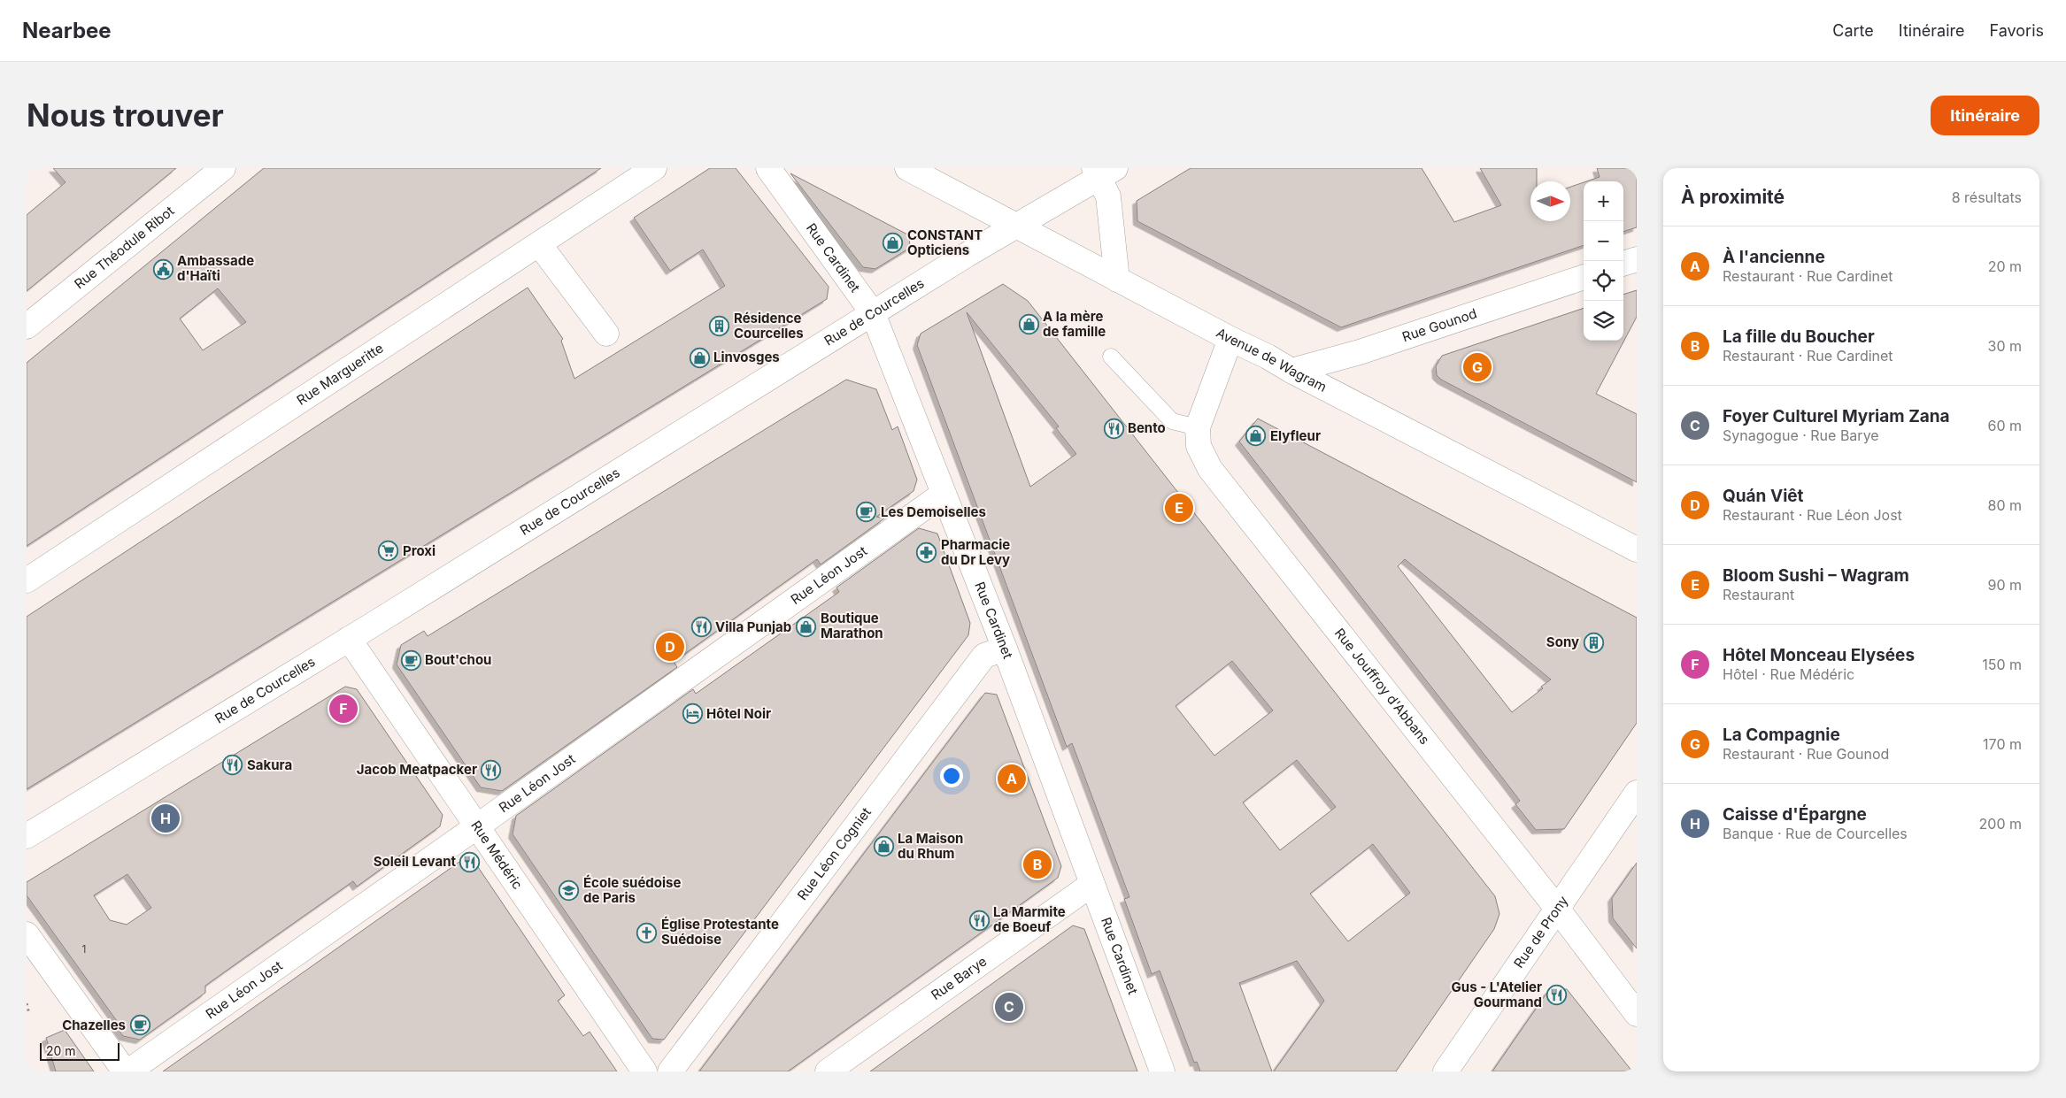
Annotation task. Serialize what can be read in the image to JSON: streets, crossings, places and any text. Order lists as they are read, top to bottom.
{
  "streets": {
    "street": [
      "Rue Théodule Ribot",
      "Rue Cardinet",
      "Rue de Courcelles",
      "Rue Gounod",
      "Avenue de Wagram",
      "Rue Margueritte",
      "Rue Léon Jost",
      "Rue Jouffroy d'Abbans",
      "Rue Médéric",
      "Rue Léon Cogniet",
      "Rue de Prony",
      "Rue Barye"
    ]
  },
  "crossings": [
    ["Rue Cardinet", "Rue de Courcelles"],
    ["Rue Cardinet", "Rue Léon Jost"],
    ["Rue Cardinet", "Rue Léon Cogniet"],
    ["Rue Cardinet", "Rue Barye"],
    ["Rue de Courcelles", "Avenue de Wagram"],
    ["Rue de Courcelles", "Rue Médéric"],
    ["Rue Gounod", "Avenue de Wagram"],
    ["Avenue de Wagram", "Rue Jouffroy d'Abbans"],
    ["Rue Léon Jost", "Rue Médéric"],
    ["Rue Jouffroy d'Abbans", "Rue de Prony"]
  ],
  "places": {
    "shop": [
      "CONSTANT Opticiens",
      "A la mère de famille",
      "Linvosges",
      "Elyfleur",
      "Boutique Marathon",
      "La Maison du Rhum"
    ],
    "public building": ["Ambassade d'Haïti"],
    "building": ["Résidence Courcelles", "Sony"],
    "restaurant": [
      "Bento",
      "Villa Punjab",
      "Sakura",
      "Jacob Meatpacker",
      "Soleil Levant",
      "La Marmite de Boeuf",
      "Gus - L'Atelier Gourmand"
    ],
    "cafe": ["Les Demoiselles", "Bout'chou", "Chazelles"],
    "supermarket": ["Proxi"],
    "pharmacy": ["Pharmacie du Dr Levy"],
    "hotel": ["Hôtel Noir"],
    "school or university": ["École suédoise de Paris"],
    "church": ["Église Protestante Suédoise"]
  },
  "house_numbers": ["1"],
  "scale_bar": "20 m",
  "north": "right",
  "page": {
    "header": "Nearbee",
    "nav": ["Carte", "Itinéraire", "Favoris"],
    "buttons": "Itinéraire",
    "title": "Nous trouver",
    "heading": ["À proximité", "8 résultats"],
    "map_buttons": ["+", "−"],
    "list": [
      {
        "mark": "A",
        "name": "À l'ancienne",
        "note": "Restaurant · Rue Cardinet",
        "value": "20 m"
      },
      {
        "mark": "B",
        "name": "La fille du Boucher",
        "note": "Restaurant · Rue Cardinet",
        "value": "30 m"
      },
      {
        "mark": "C",
        "name": "Foyer Culturel Myriam Zana",
        "note": "Synagogue · Rue Barye",
        "value": "60 m"
      },
      {
        "mark": "D",
        "name": "Quán Viêt",
        "note": "Restaurant · Rue Léon Jost",
        "value": "80 m"
      },
      {
        "mark": "E",
        "name": "Bloom Sushi – Wagram",
        "note": "Restaurant",
        "value": "90 m"
      },
      {
        "mark": "F",
        "name": "Hôtel Monceau Elysées",
        "note": "Hôtel · Rue Médéric",
        "value": "150 m"
      },
      {
        "mark": "G",
        "name": "La Compagnie",
        "note": "Restaurant · Rue Gounod",
        "value": "170 m"
      },
      {
        "mark": "H",
        "name": "Caisse d'Épargne",
        "note": "Banque · Rue de Courcelles",
        "value": "200 m"
      }
    ],
    "pins": [
      "G",
      "E",
      "D",
      "F",
      "A",
      "H",
      "B",
      "C"
    ],
    "scale": "20 m"
  }
}
